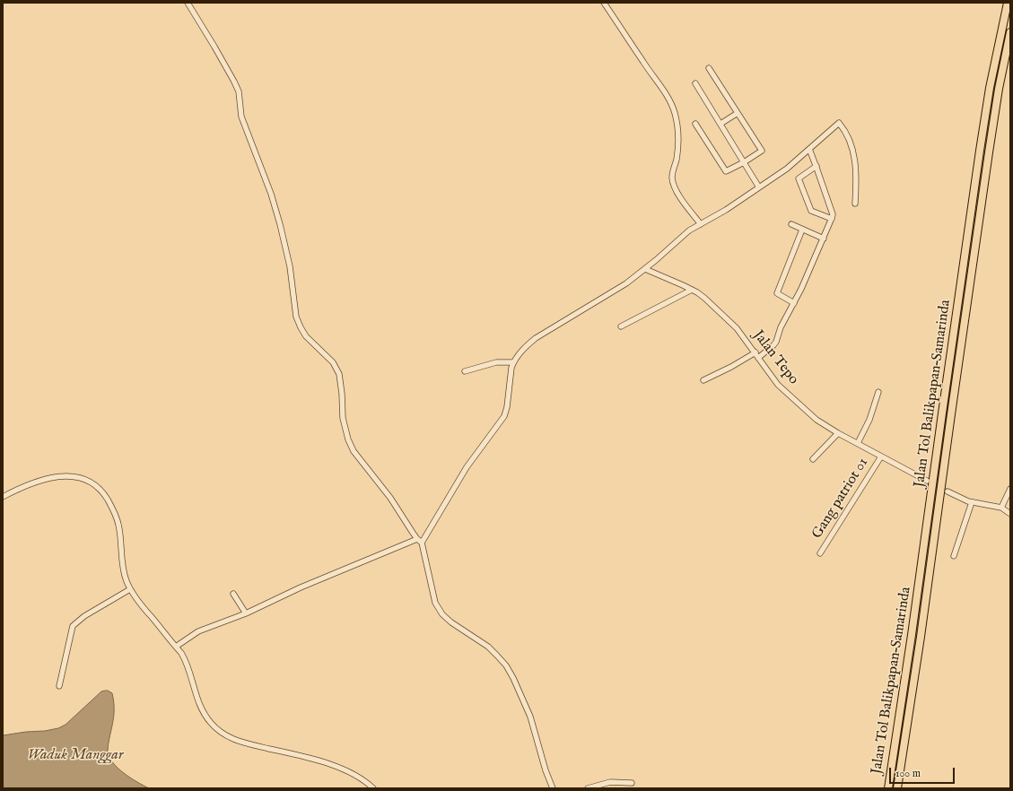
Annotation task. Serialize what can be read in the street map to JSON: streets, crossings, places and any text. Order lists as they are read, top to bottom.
{
  "streets": {
    "highway": ["Jalan Tol Balikpapan–Samarinda"],
    "street": ["Jalan Tepo", "Gang patriot 01"]
  },
  "crossings": [
    ["Jalan Tepo", "Gang patriot 01"]
  ],
  "water": ["Waduk Manggar"],
  "scale_bar": "100 m"
}
